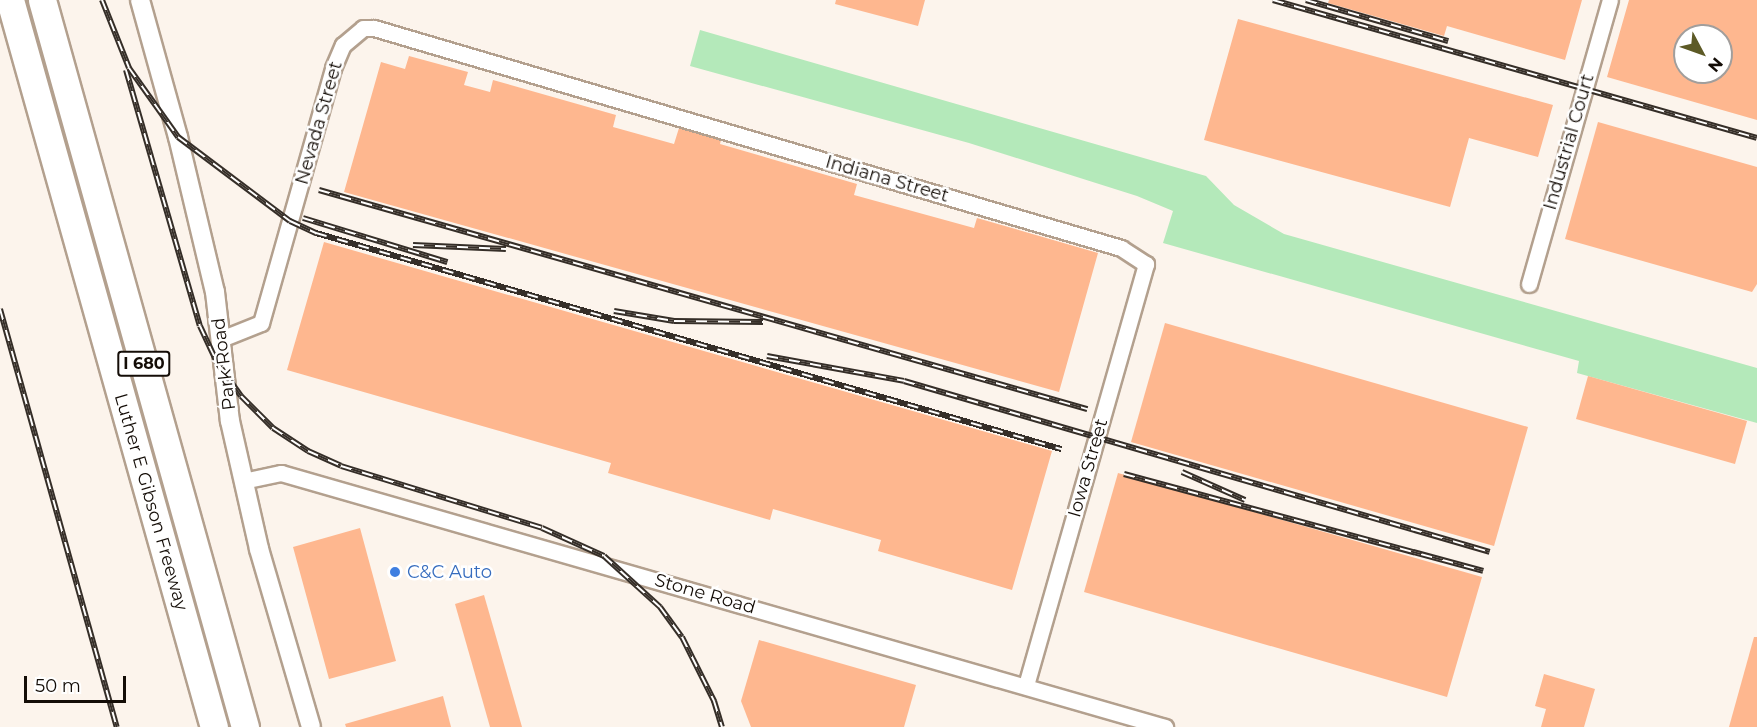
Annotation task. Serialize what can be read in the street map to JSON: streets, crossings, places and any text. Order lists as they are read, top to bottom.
{
  "streets": {
    "highway": ["I 680", "Luther E Gibson Freeway"],
    "street": [
      "Nevada Street",
      "Industrial Court",
      "Indiana Street",
      "Park Road",
      "Iowa Street",
      "Stone Road"
    ]
  },
  "crossings": [
    ["Nevada Street", "Indiana Street"],
    ["Nevada Street", "Park Road"],
    ["Indiana Street", "Iowa Street"],
    ["Park Road", "Stone Road"],
    ["Iowa Street", "Stone Road"]
  ],
  "places": ["C&C Auto"],
  "scale_bar": "50 m",
  "north": "bottom right"
}
